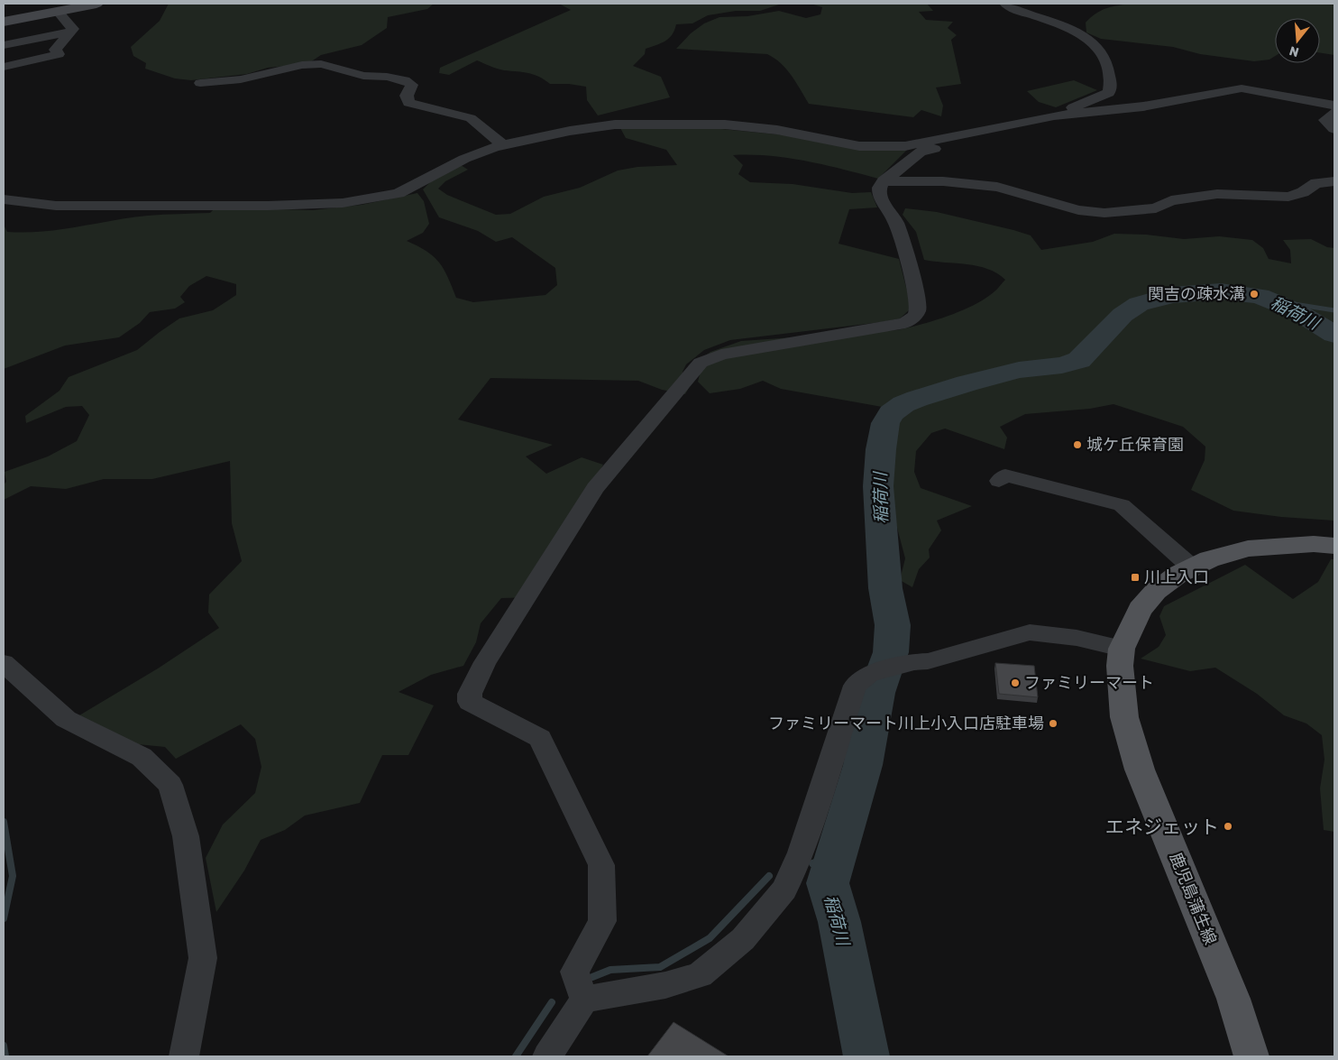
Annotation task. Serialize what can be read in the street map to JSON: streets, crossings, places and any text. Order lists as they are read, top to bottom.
{
  "streets": {
    "main road": ["鹿児島蒲生線"]
  },
  "water": ["稲荷川"],
  "places": {
    "other": [
      "関吉の疎水溝",
      "城ケ丘保育園",
      "ファミリーマート",
      "ファミリーマート川上小入口店駐車場",
      "エネジェット"
    ],
    "transit": ["川上入口"]
  },
  "north": "bottom"
}
